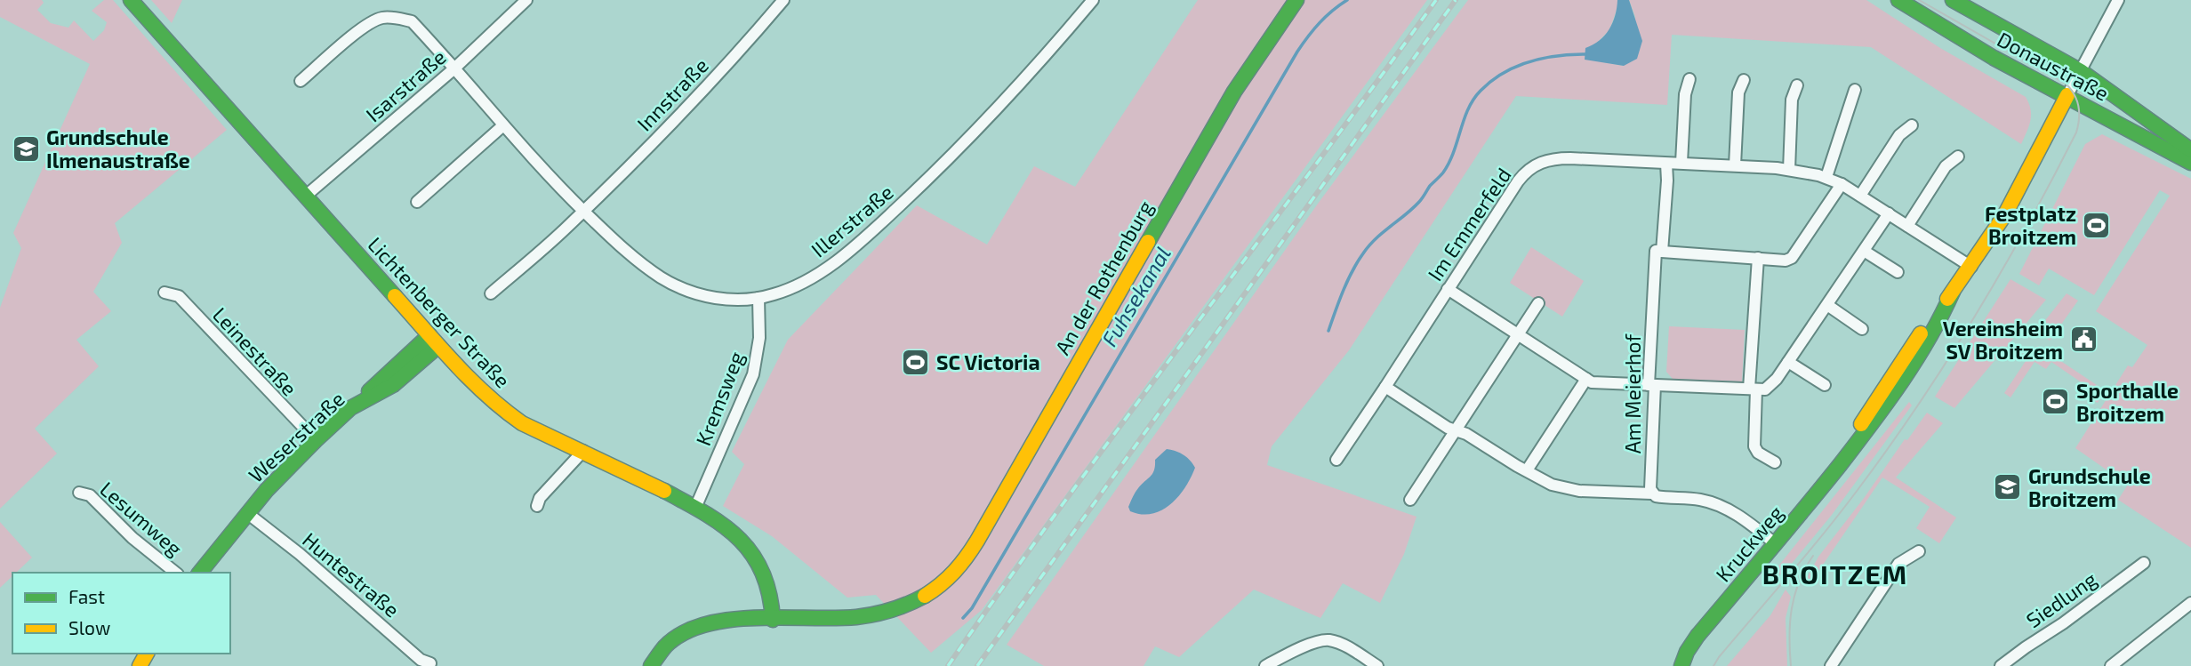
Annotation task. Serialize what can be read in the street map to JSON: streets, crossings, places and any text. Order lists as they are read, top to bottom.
{
  "streets": {
    "street": [
      "Donaustraße",
      "Isarstraße",
      "Innstraße",
      "Illerstraße",
      "Im Emmerfeld",
      "An der Rothenburg",
      "Lichtenberger Straße",
      "Leinestraße",
      "Am Meierhof",
      "Kremsweg",
      "Weserstraße",
      "Lesumweg",
      "Kruckweg",
      "Huntestraße",
      "Siedlung"
    ]
  },
  "crossings": [
    ["Donaustraße", "Kruckweg"],
    ["Isarstraße", "Illerstraße"],
    ["Isarstraße", "Lichtenberger Straße"],
    ["Innstraße", "Illerstraße"],
    ["Illerstraße", "Kremsweg"],
    ["Im Emmerfeld", "Am Meierhof"],
    ["Im Emmerfeld", "Kruckweg"],
    ["An der Rothenburg", "Lichtenberger Straße"],
    ["Lichtenberger Straße", "Kremsweg"],
    ["Lichtenberger Straße", "Weserstraße"],
    ["Leinestraße", "Weserstraße"],
    ["Weserstraße", "Huntestraße"]
  ],
  "districts": ["BROITZEM"],
  "water": ["Fuhsekanal"],
  "places": {
    "school or university": ["Grundschule Ilmenaustraße", "Grundschule Broitzem"],
    "sports": ["Festplatz Broitzem", "SC Victoria", "Sporthalle Broitzem"],
    "public building": ["Vereinsheim SV Broitzem"]
  },
  "legend": ["Fast", "Slow"]
}
